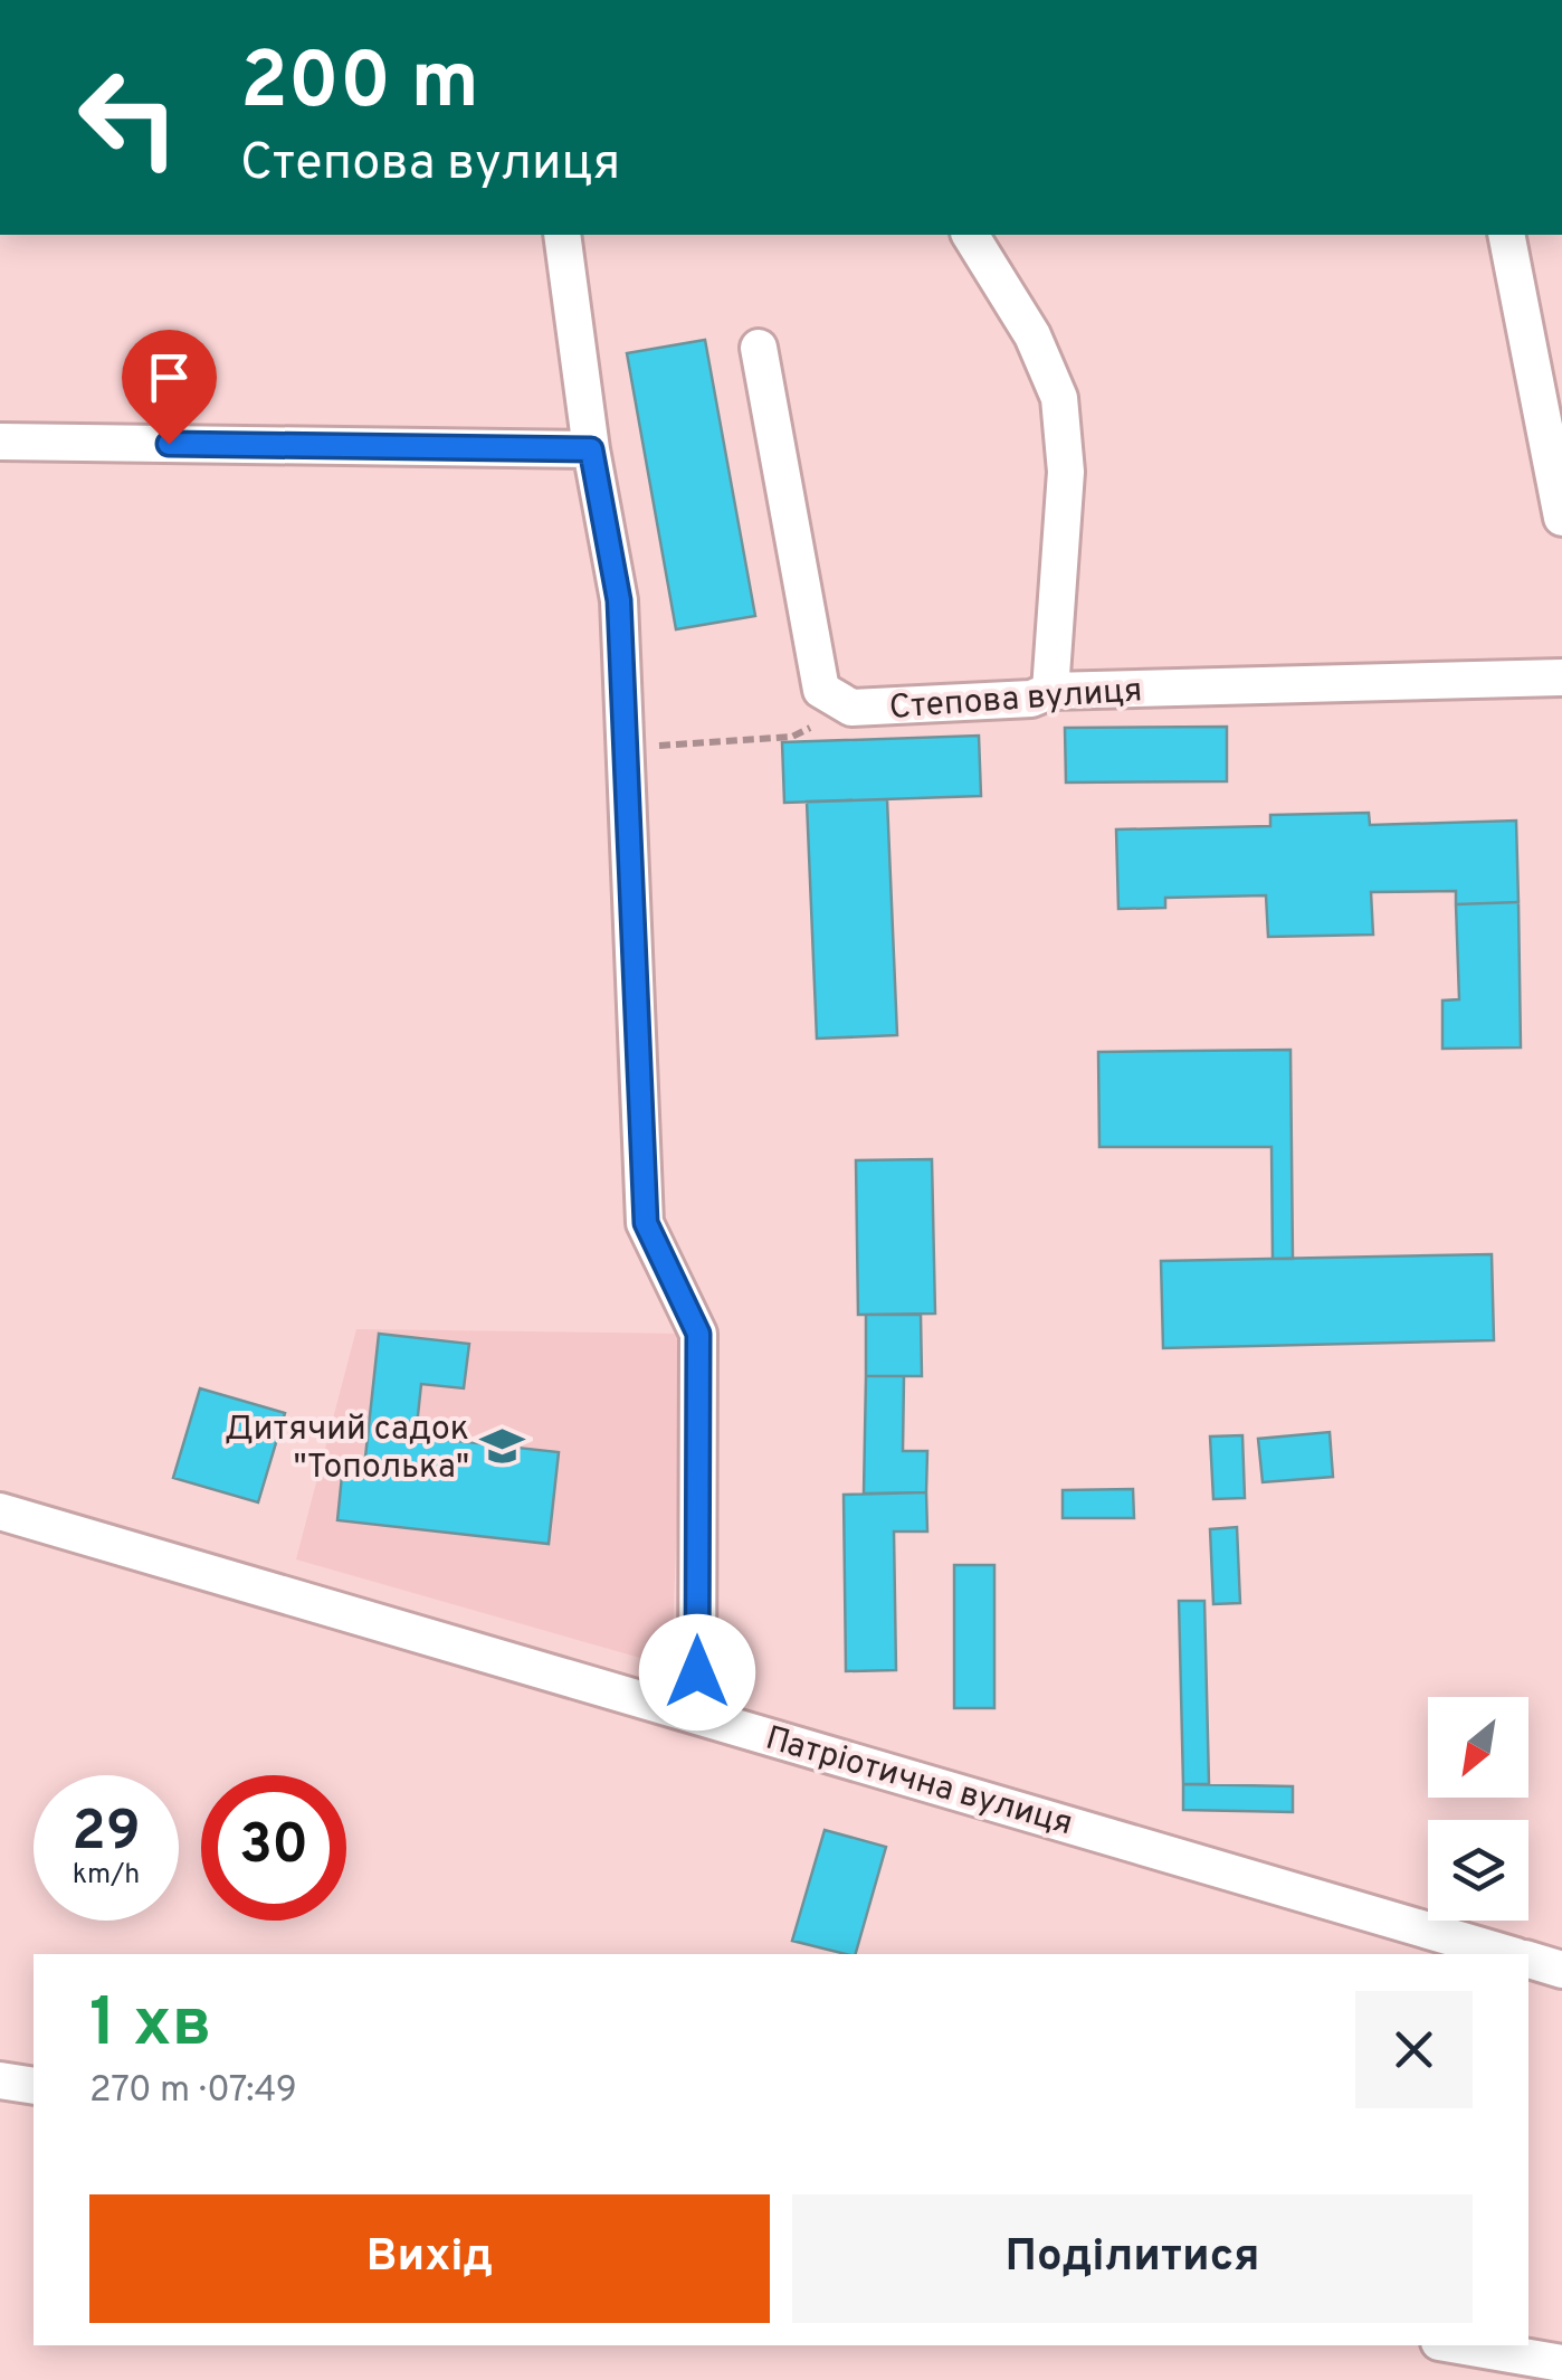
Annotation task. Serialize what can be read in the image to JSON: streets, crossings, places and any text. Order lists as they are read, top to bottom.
{
  "streets": {
    "street": ["Степова вулиця", "Патріотична вулиця"]
  },
  "places": {
    "school or university": ["Дитячий садок \"Тополька\""]
  },
  "north": "bottom left",
  "page": {
    "turn": ["200 m", "Степова вулиця"],
    "speed": "29 km/h",
    "limit": "30",
    "heading": ["1 хв", "270 m · 07:49"],
    "buttons": ["Вихід", "Поділитися"]
  }
}
